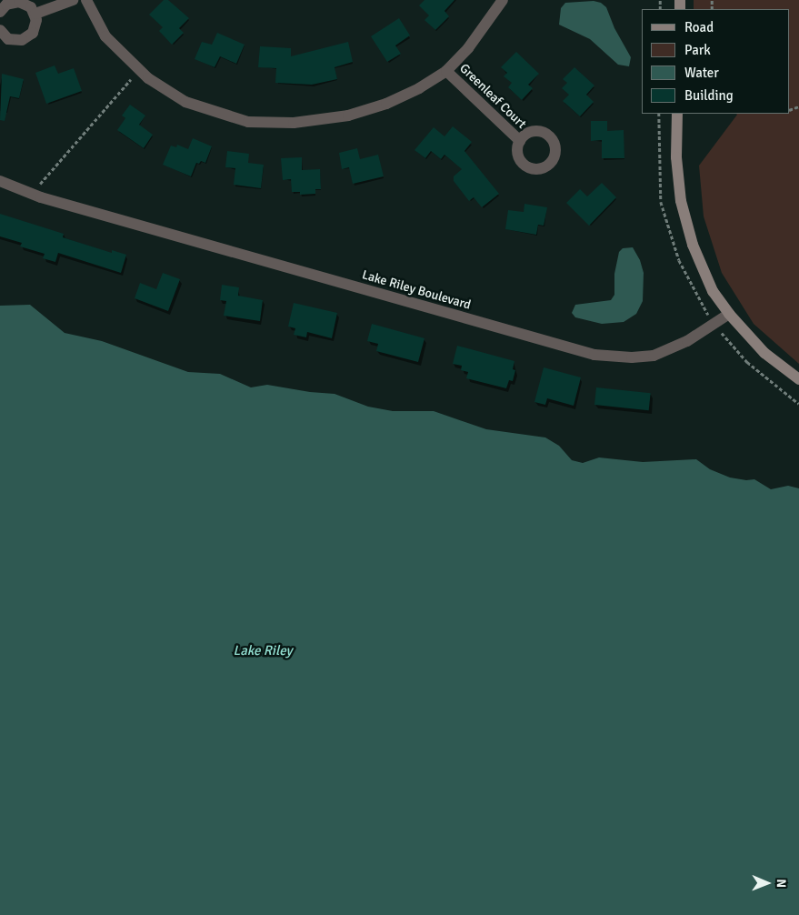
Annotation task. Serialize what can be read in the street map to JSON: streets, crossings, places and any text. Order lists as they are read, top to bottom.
{
  "streets": {
    "street": ["Greenleaf Court", "Lake Riley Boulevard"]
  },
  "water": ["Lake Riley"],
  "legend": [
    "Road",
    "Park",
    "Water",
    "Building"
  ],
  "north": "right"
}
